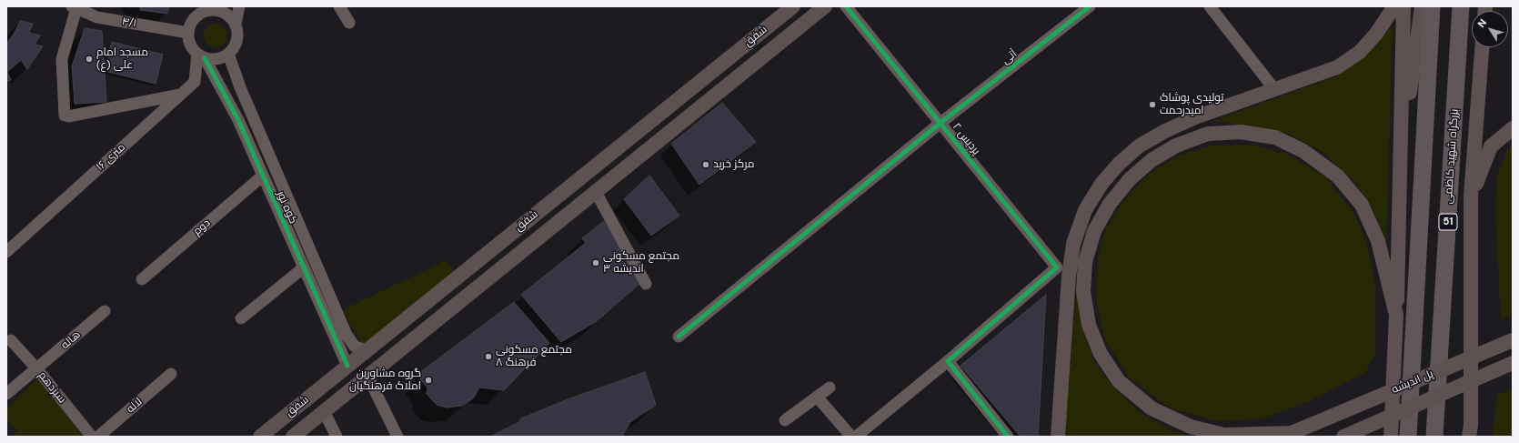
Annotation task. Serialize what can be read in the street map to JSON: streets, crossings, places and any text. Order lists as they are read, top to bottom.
{
  "streets": {
    "highway": ["بزرگراه شهید کاظمی", "51"],
    "main road": ["شفق", "پل اندیشه"],
    "street": [
      "۴/۱",
      "آتی",
      "پردیس ۲",
      "۱۶ متری",
      "کوه نور",
      "دوم",
      "هاله",
      "سیزدهم",
      "لاله"
    ]
  },
  "crossings": [
    ["۴/۱", "۱۶ متری"],
    ["۴/۱", "کوه نور"],
    ["شفق", "کوه نور"],
    ["آتی", "پردیس ۲"],
    ["۱۶ متری", "کوه نور"],
    ["کوه نور", "دوم"],
    ["هاله", "سیزدهم"]
  ],
  "places": [
    "مسجد امام علی (ع)",
    "تولیدی پوشاک امیدرحمت",
    "مرکز خرید",
    "مجتمع مسکونی اندیشه ۳",
    "مجتمع مسکونی فرهنگ ۸",
    "گروه مشاورین املاک فرهنگیان"
  ],
  "north": "top left"
}
